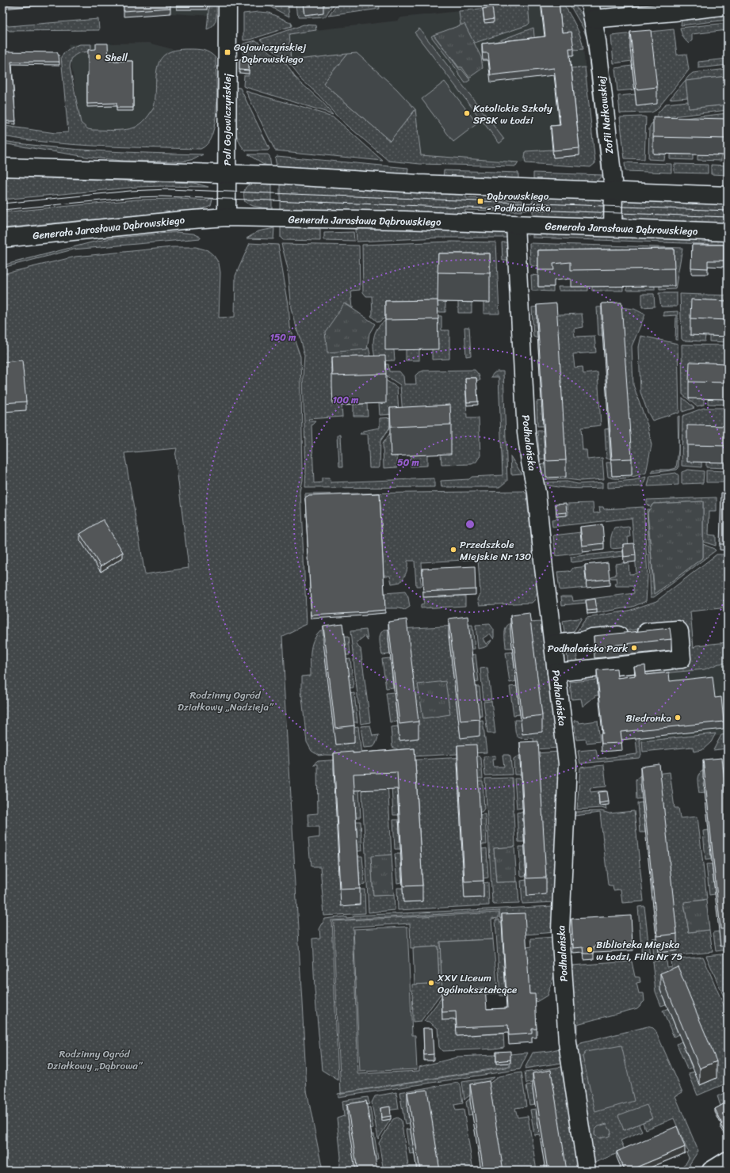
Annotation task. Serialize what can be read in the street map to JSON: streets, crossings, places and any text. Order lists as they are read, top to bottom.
{
  "streets": {
    "street": [
      "Zofii Nałkowskiej",
      "Poli Gojawiczyńskiej",
      "Generała Jarosława Dąbrowskiego",
      "Podhalańska"
    ]
  },
  "crossings": [
    ["Zofii Nałkowskiej", "Generała Jarosława Dąbrowskiego"],
    ["Poli Gojawiczyńskiej", "Generała Jarosława Dąbrowskiego"],
    ["Generała Jarosława Dąbrowskiego", "Podhalańska"]
  ],
  "parks": ["Rodzinny Ogród Działkowy „Nadzieja”", "Rodzinny Ogród Działkowy „Dąbrowa”"],
  "places": {
    "transit": ["Gojawiczyńskiej - Dąbrowskiego", "Dąbrowskiego - Podhalańska"],
    "other": [
      "Shell",
      "Katolickie Szkoły SPSK w Łodzi",
      "Przedszkole Miejskie Nr 130",
      "Podhalańska Park",
      "Biedronka",
      "Biblioteka Miejska w Łodzi, Filia Nr 75",
      "XXV Liceum Ogólnokształcące"
    ]
  },
  "rings": ["150 m", "100 m", "50 m"]
}
